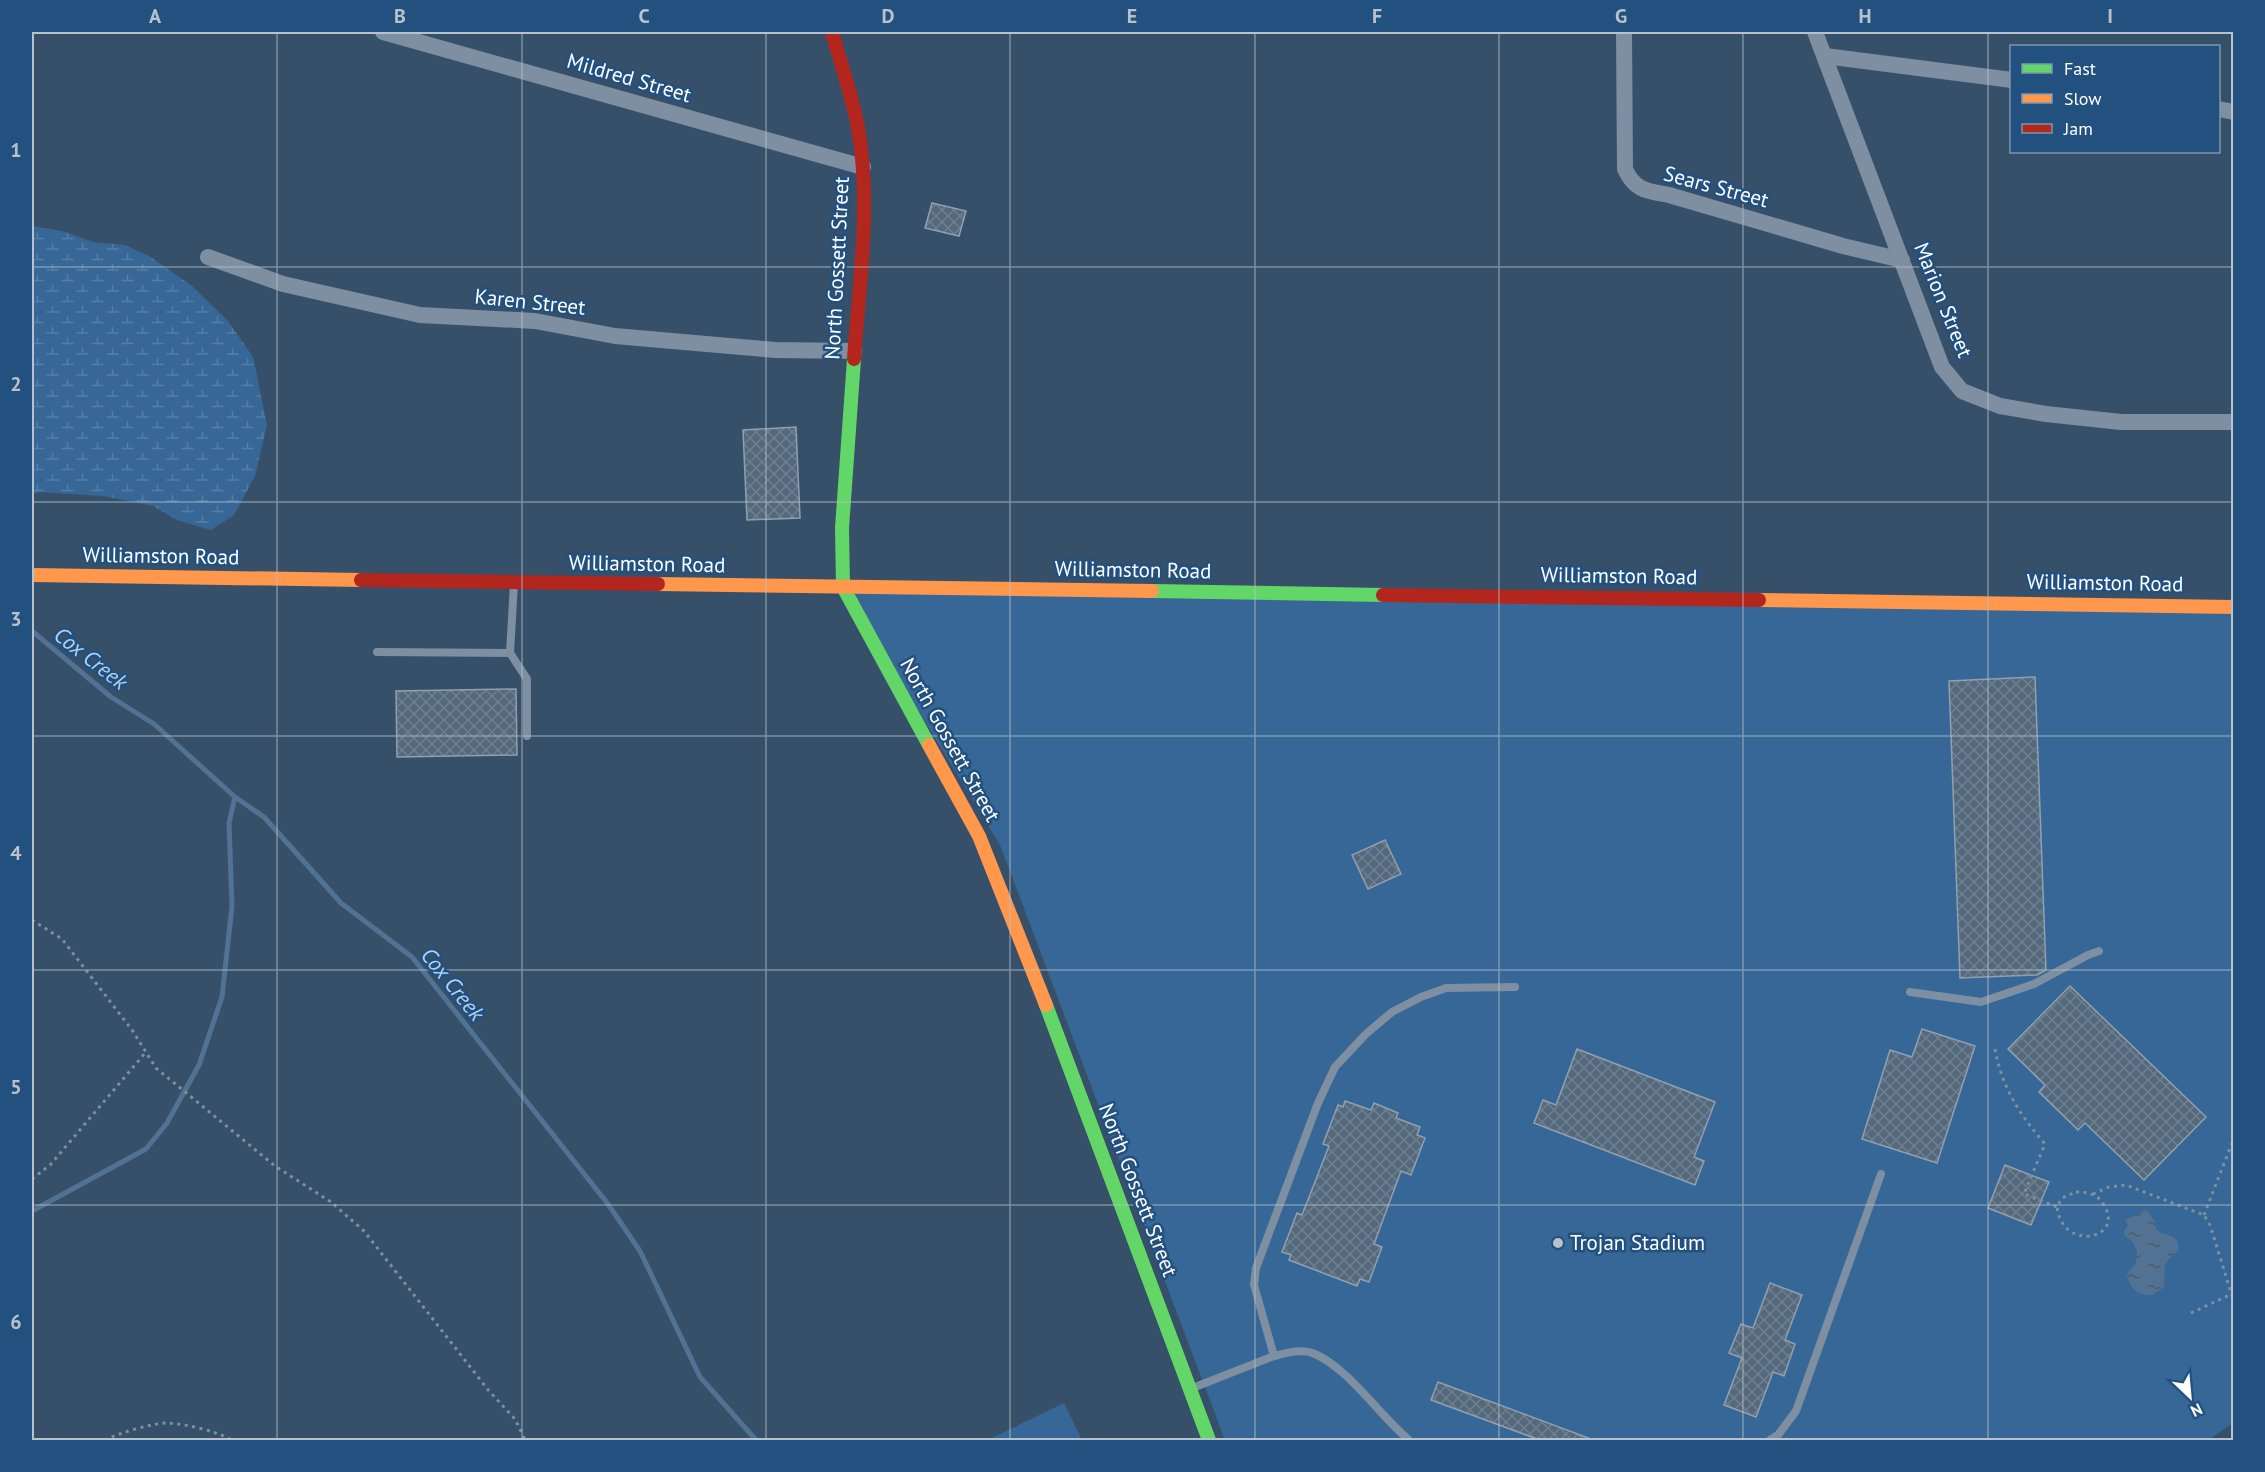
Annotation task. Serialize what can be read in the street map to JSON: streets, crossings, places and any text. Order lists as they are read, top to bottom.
{
  "streets": {
    "main road": ["North Gossett Street", "Williamston Road"],
    "street": [
      "Mildred Street",
      "Sears Street",
      "Marion Street",
      "Karen Street"
    ]
  },
  "crossings": [
    ["Mildred Street", "North Gossett Street"],
    ["Sears Street", "Marion Street"],
    ["North Gossett Street", "Karen Street"],
    ["North Gossett Street", "Williamston Road"]
  ],
  "water": ["Cox Creek"],
  "places": ["Trojan Stadium"],
  "legend": ["Fast", "Slow", "Jam"],
  "north": "bottom right",
  "grid": {
    "columns": [
      "A",
      "B",
      "C",
      "D",
      "E",
      "F",
      "G",
      "H",
      "I"
    ],
    "rows": [
      "1",
      "2",
      "3",
      "4",
      "5",
      "6"
    ]
  }
}
